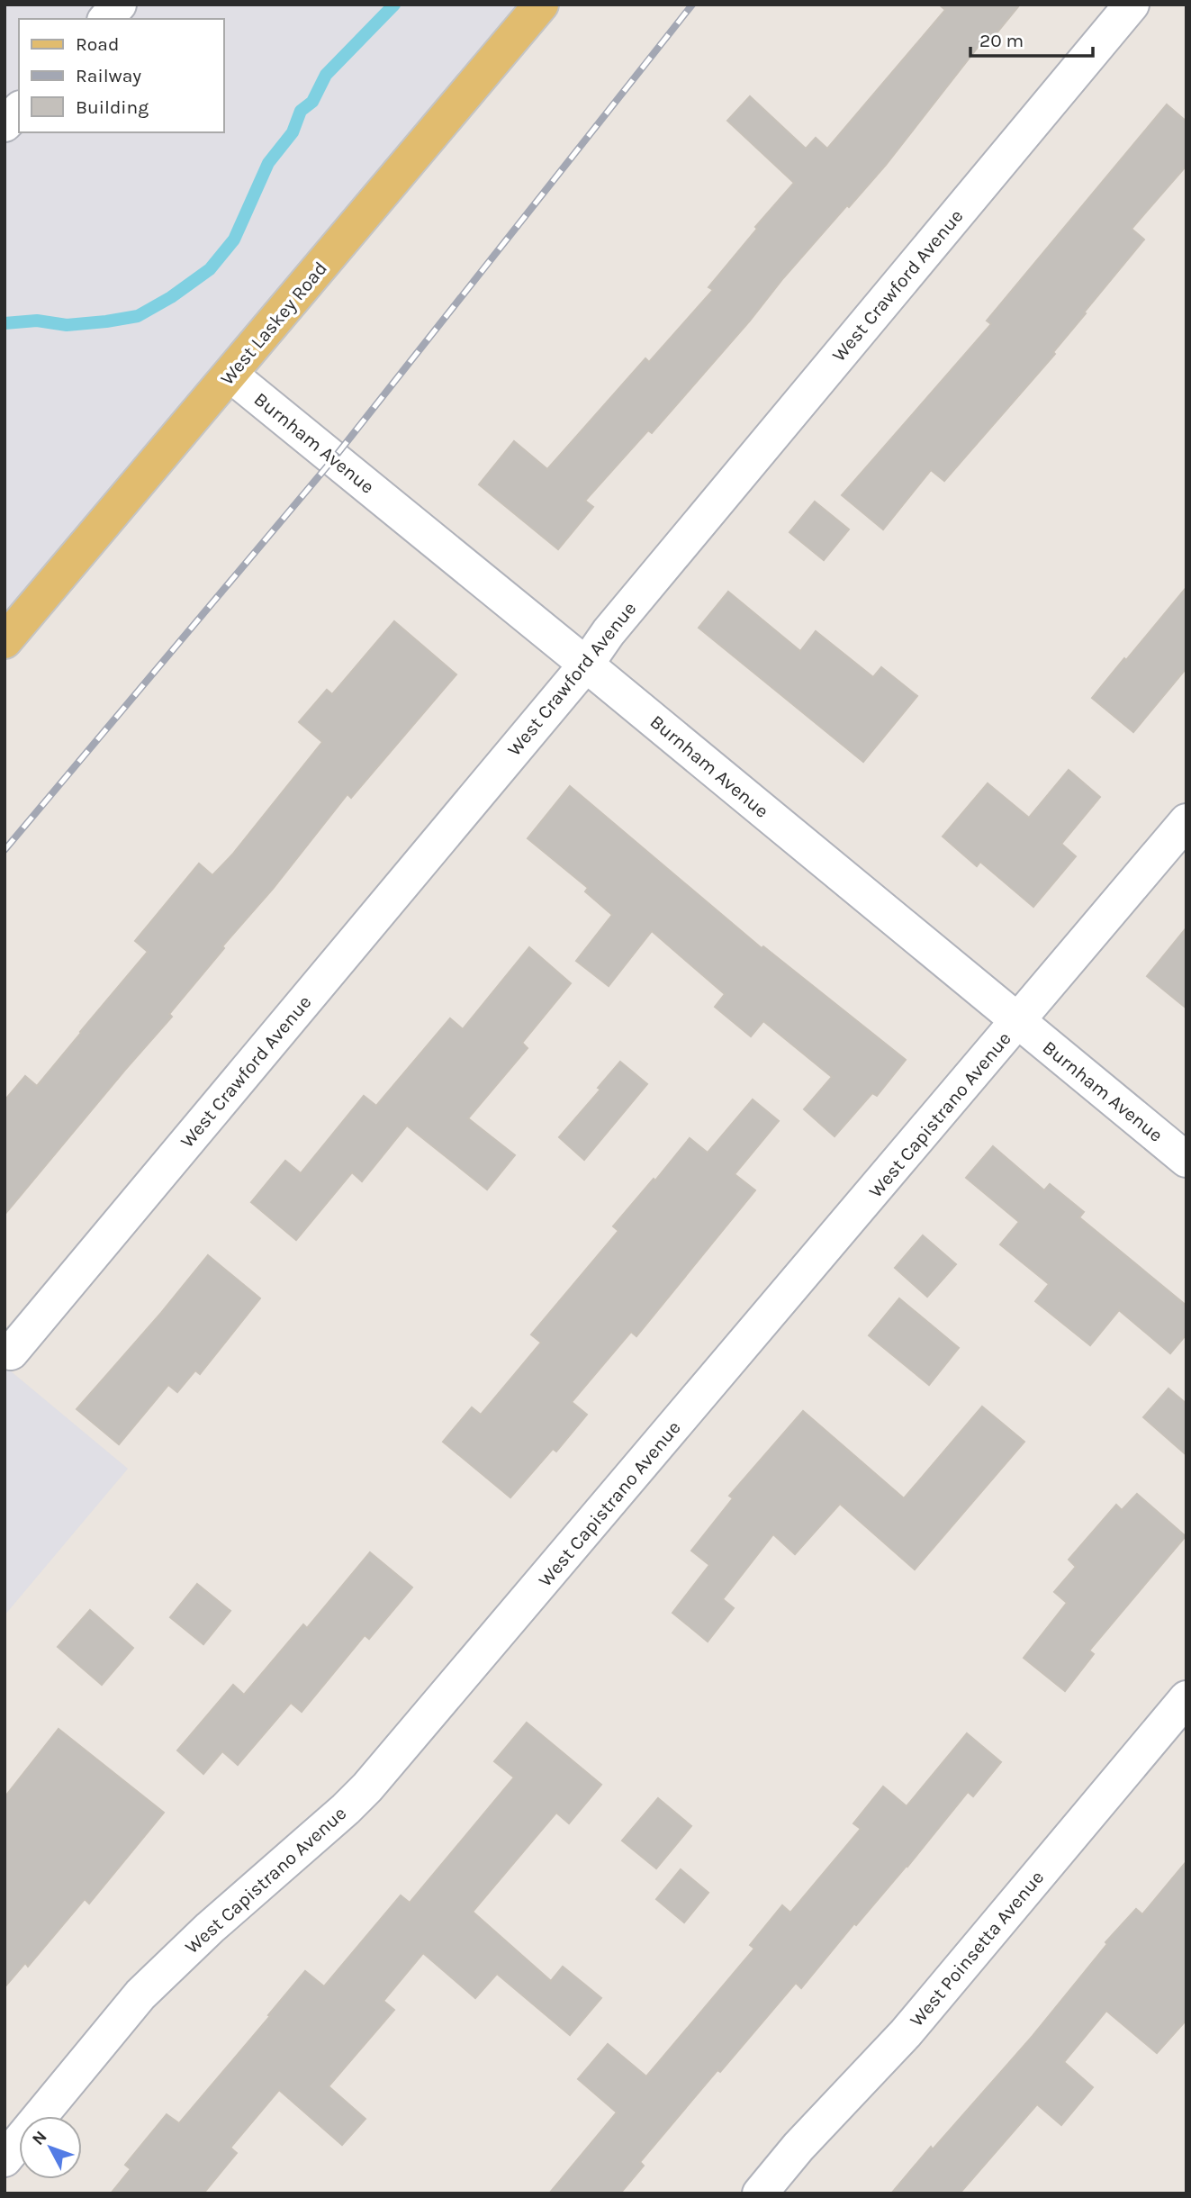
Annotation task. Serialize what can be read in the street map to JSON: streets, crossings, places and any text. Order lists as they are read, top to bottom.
{
  "streets": {
    "main road": ["West Laskey Road"],
    "street": [
      "West Crawford Avenue",
      "Burnham Avenue",
      "West Capistrano Avenue",
      "West Poinsetta Avenue"
    ]
  },
  "crossings": [
    ["West Crawford Avenue", "Burnham Avenue"],
    ["West Laskey Road", "Burnham Avenue"],
    ["Burnham Avenue", "West Capistrano Avenue"]
  ],
  "legend": ["Road", "Railway", "Building"],
  "scale_bar": "20 m",
  "north": "top left"
}
